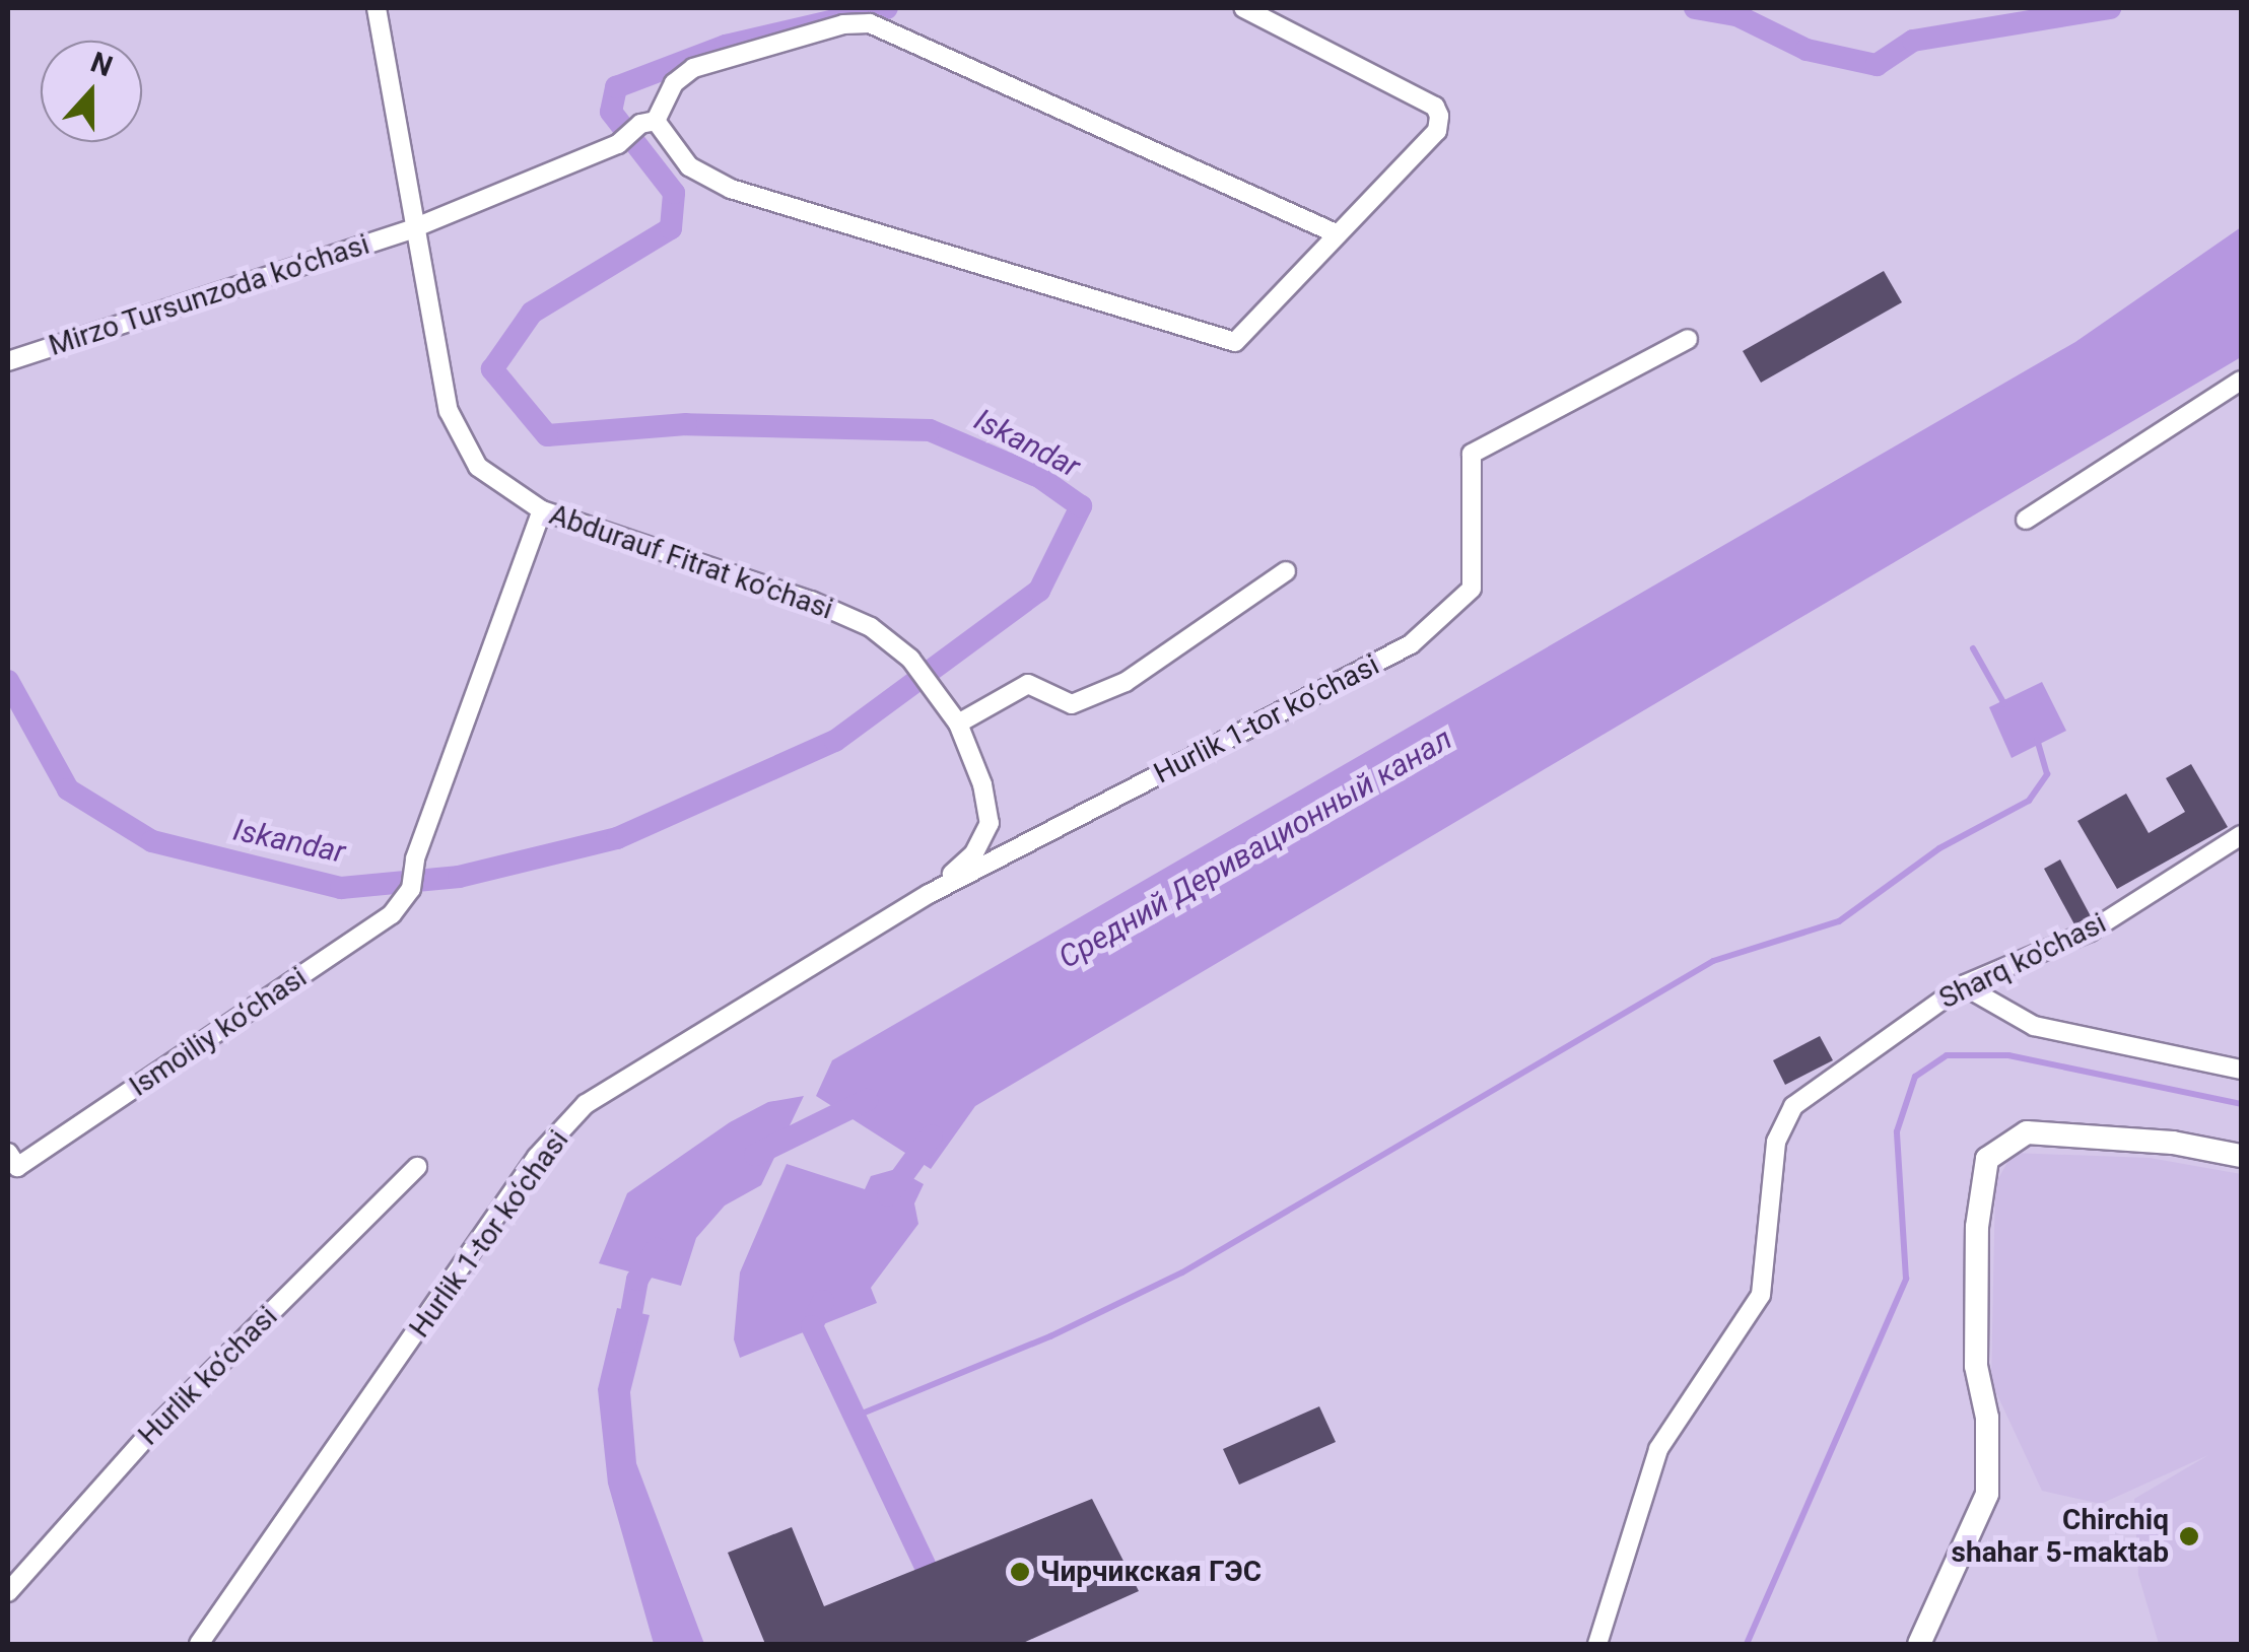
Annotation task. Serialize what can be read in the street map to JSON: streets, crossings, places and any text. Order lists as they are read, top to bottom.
{
  "streets": {
    "street": [
      "Mirzo Tursunzoda ko‘chasi",
      "Abdurauf Fitrat ko‘chasi",
      "Hurlik 1-tor ko‘chasi",
      "Sharq ko'chasi",
      "Ismoiliy ko‘chasi",
      "Hurlik ko‘chasi"
    ]
  },
  "crossings": [
    ["Mirzo Tursunzoda ko‘chasi", "Abdurauf Fitrat ko‘chasi"],
    ["Abdurauf Fitrat ko‘chasi", "Hurlik 1-tor ko‘chasi"],
    ["Abdurauf Fitrat ko‘chasi", "Ismoiliy ko‘chasi"]
  ],
  "water": ["Iskandar", "Средний Деривационный канал"],
  "places": ["Chirchiq shahar 5-maktab", "Чирчикская ГЭС"],
  "north": "top"
}
